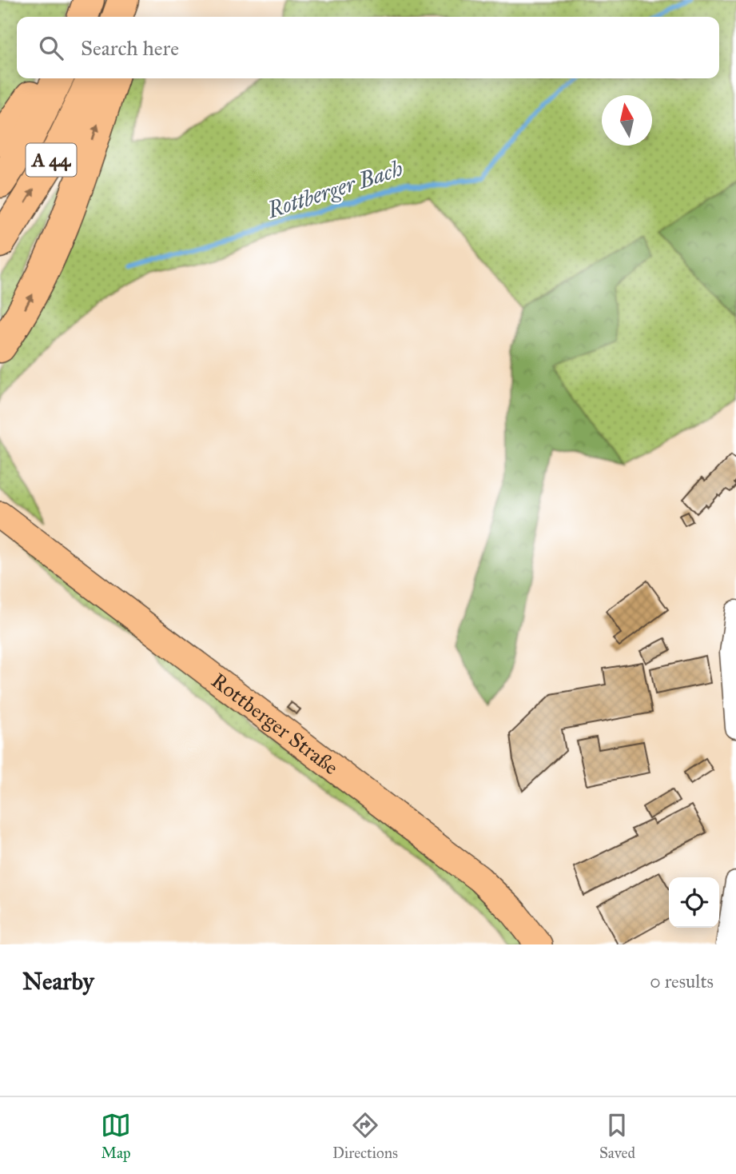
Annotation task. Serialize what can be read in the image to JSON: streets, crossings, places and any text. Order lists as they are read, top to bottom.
{
  "streets": {
    "highway": ["A 44"],
    "main road": ["Rottberger Straße"]
  },
  "water": ["Rottberger Bach"],
  "north": "top",
  "page": {
    "search": "Search here",
    "heading": ["Nearby", "0 results"],
    "nav": ["Map", "Directions", "Saved"]
  }
}
